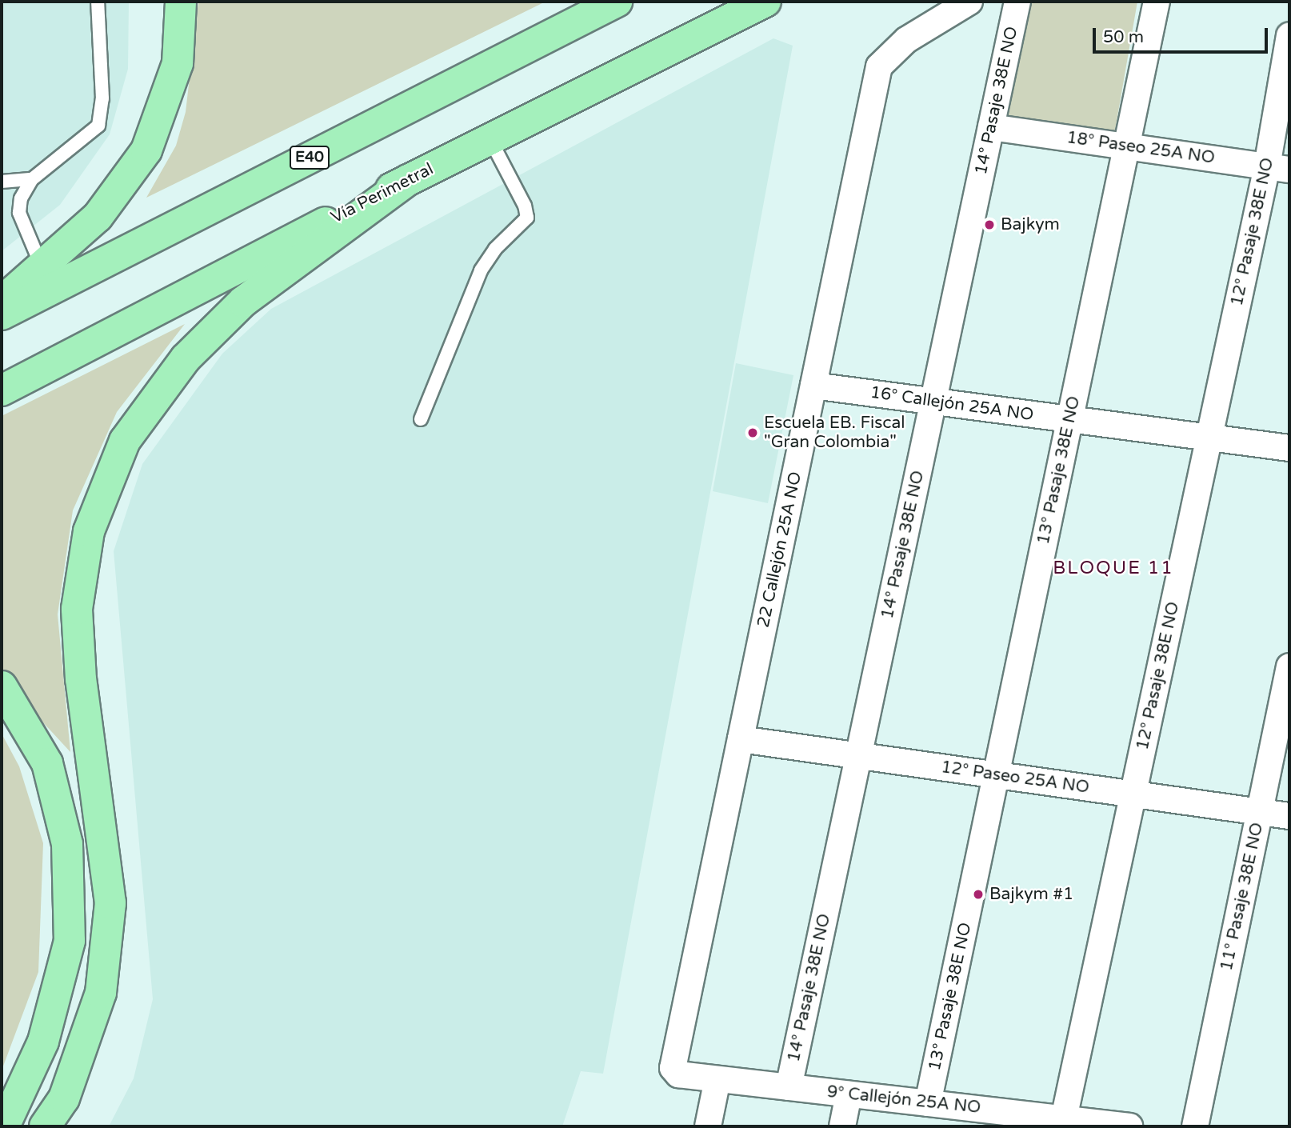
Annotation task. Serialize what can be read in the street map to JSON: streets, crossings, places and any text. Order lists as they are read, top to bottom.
{
  "streets": {
    "highway": ["E40", "Vía Perimetral"],
    "street": [
      "14° Pasaje 38E NO",
      "18° Paseo 25A NO",
      "12° Pasaje 38E NO",
      "16° Callejón 25A NO",
      "13° Pasaje 38E NO",
      "22 Callejón 25A NO",
      "12° Paseo 25A NO",
      "11° Pasaje 38E NO",
      "9° Callejón 25A NO"
    ]
  },
  "crossings": [
    ["14° Pasaje 38E NO", "18° Paseo 25A NO"],
    ["14° Pasaje 38E NO", "16° Callejón 25A NO"],
    ["14° Pasaje 38E NO", "12° Paseo 25A NO"],
    ["14° Pasaje 38E NO", "9° Callejón 25A NO"],
    ["18° Paseo 25A NO", "12° Pasaje 38E NO"],
    ["18° Paseo 25A NO", "13° Pasaje 38E NO"],
    ["12° Pasaje 38E NO", "16° Callejón 25A NO"],
    ["12° Pasaje 38E NO", "12° Paseo 25A NO"],
    ["12° Pasaje 38E NO", "9° Callejón 25A NO"],
    ["16° Callejón 25A NO", "13° Pasaje 38E NO"],
    ["16° Callejón 25A NO", "22 Callejón 25A NO"],
    ["13° Pasaje 38E NO", "12° Paseo 25A NO"],
    ["13° Pasaje 38E NO", "9° Callejón 25A NO"],
    ["22 Callejón 25A NO", "12° Paseo 25A NO"],
    ["22 Callejón 25A NO", "9° Callejón 25A NO"],
    ["12° Paseo 25A NO", "11° Pasaje 38E NO"]
  ],
  "districts": ["BLOQUE 11"],
  "places": ["Bajkym", "Escuela EB. Fiscal \"Gran Colombia\"", "Bajkym #1"],
  "scale_bar": "50 m"
}
